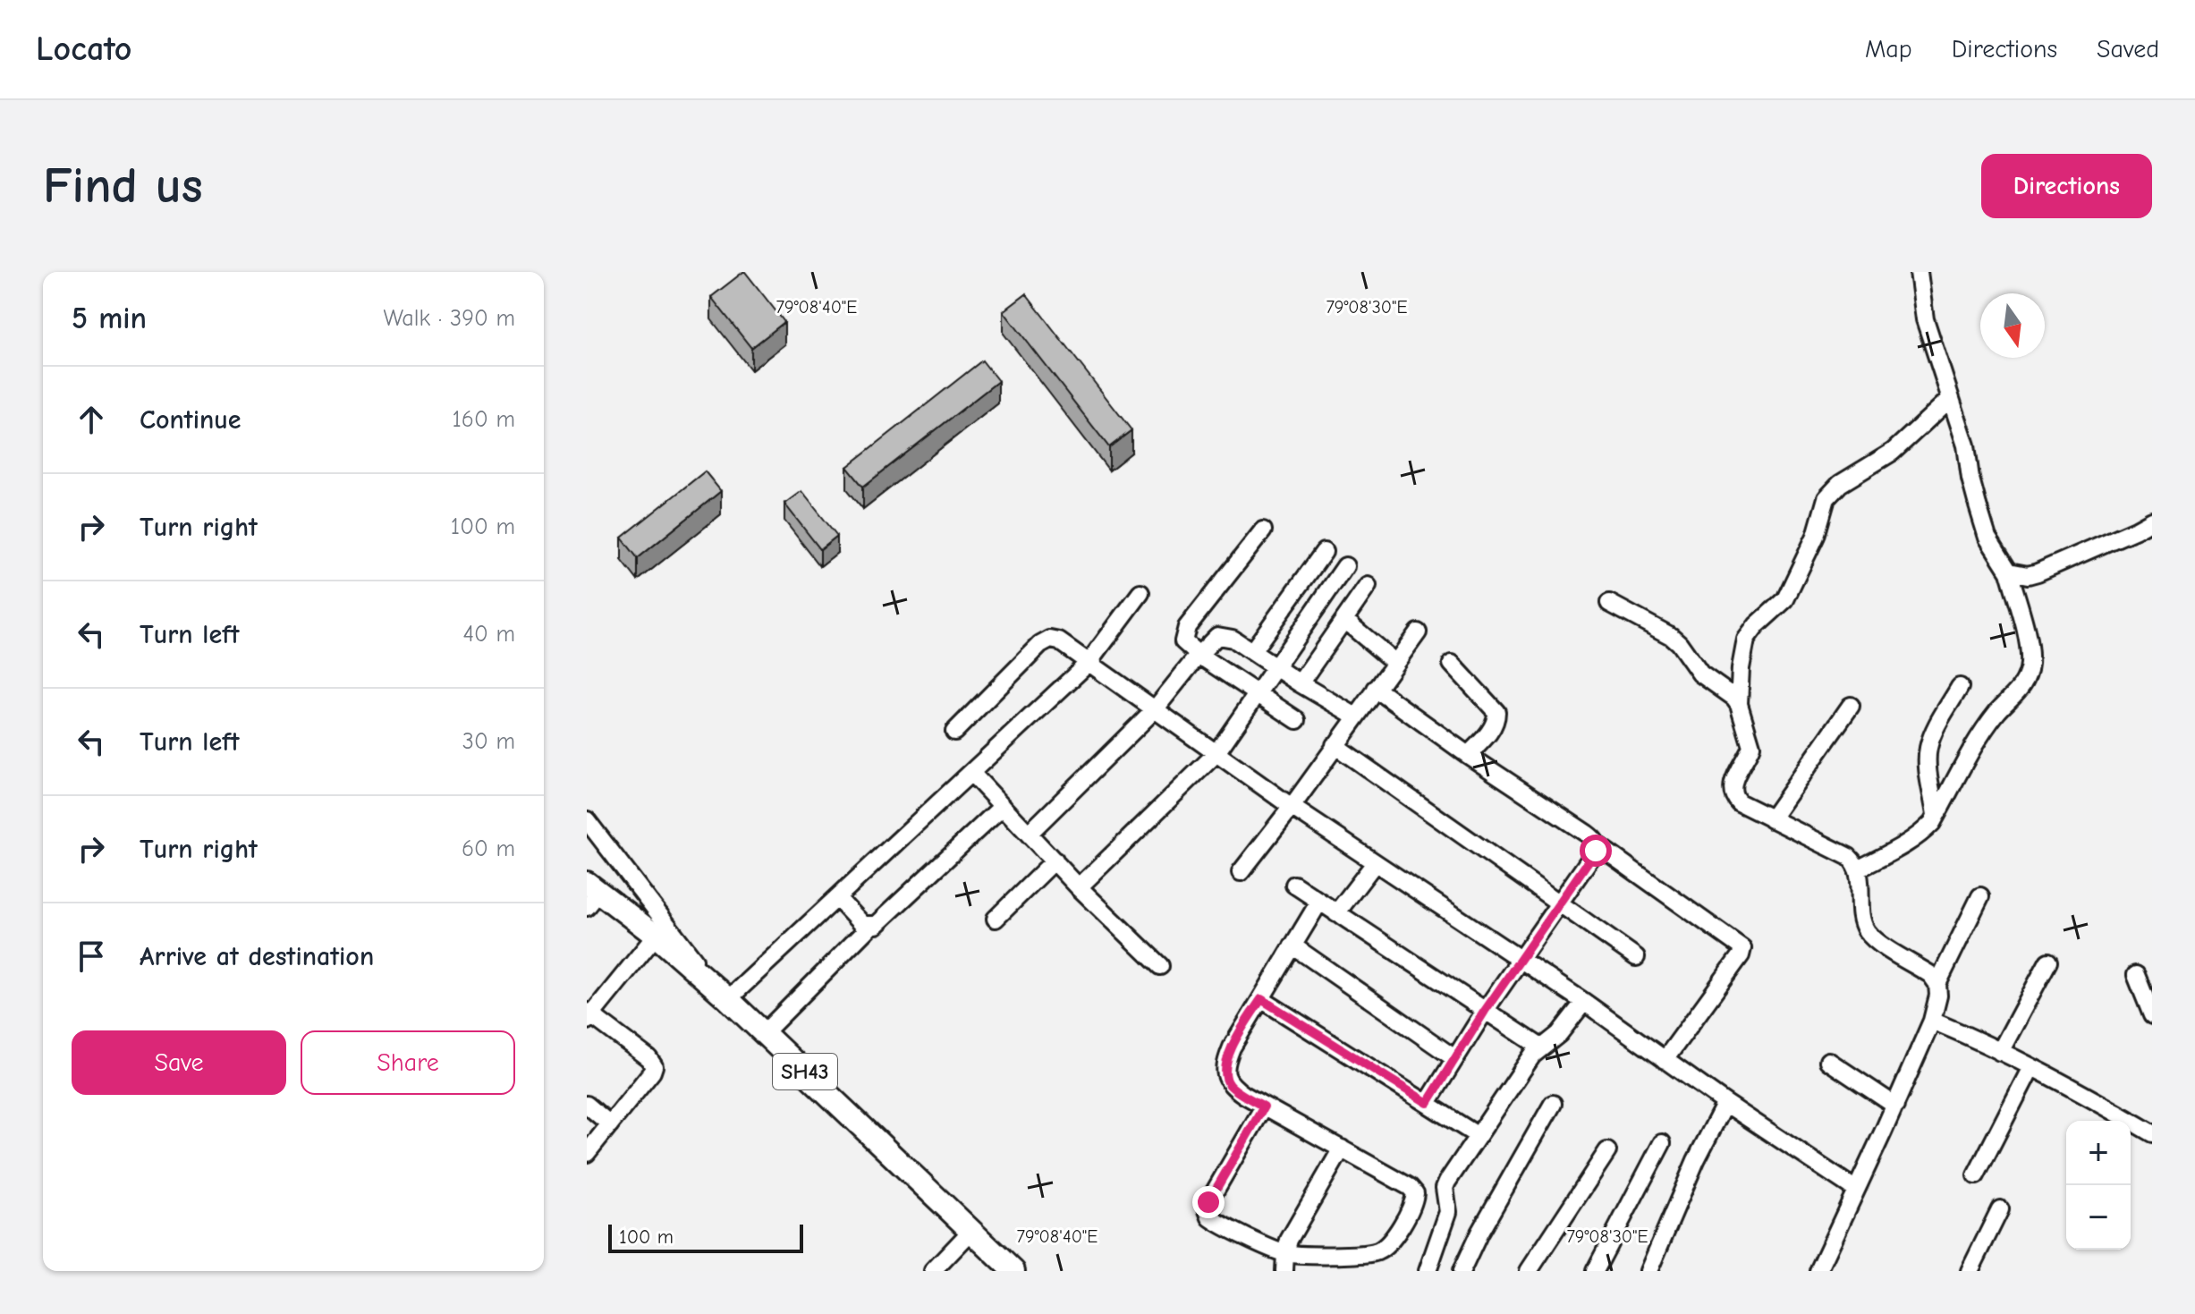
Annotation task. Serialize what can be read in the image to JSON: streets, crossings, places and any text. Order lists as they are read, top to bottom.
{
  "streets": {
    "main road": ["SH43"]
  },
  "scale_bar": "100 m",
  "north": "bottom",
  "page": {
    "header": "Locato",
    "nav": ["Map", "Directions", "Saved"],
    "buttons": [
      "Directions",
      ["Save", "Share"]
    ],
    "title": "Find us",
    "heading": ["5 min", "Walk · 390 m"],
    "list": [
      ["Continue", "160 m"],
      ["Turn right", "100 m"],
      ["Turn left", "40 m"],
      ["Turn left", "30 m"],
      ["Turn right", "60 m"],
      "Arrive at destination"
    ],
    "map_buttons": ["+", "−"],
    "scale": "100 m"
  },
  "coordinates": ["79°08'40\"E", "79°08'30\"E"]
}
